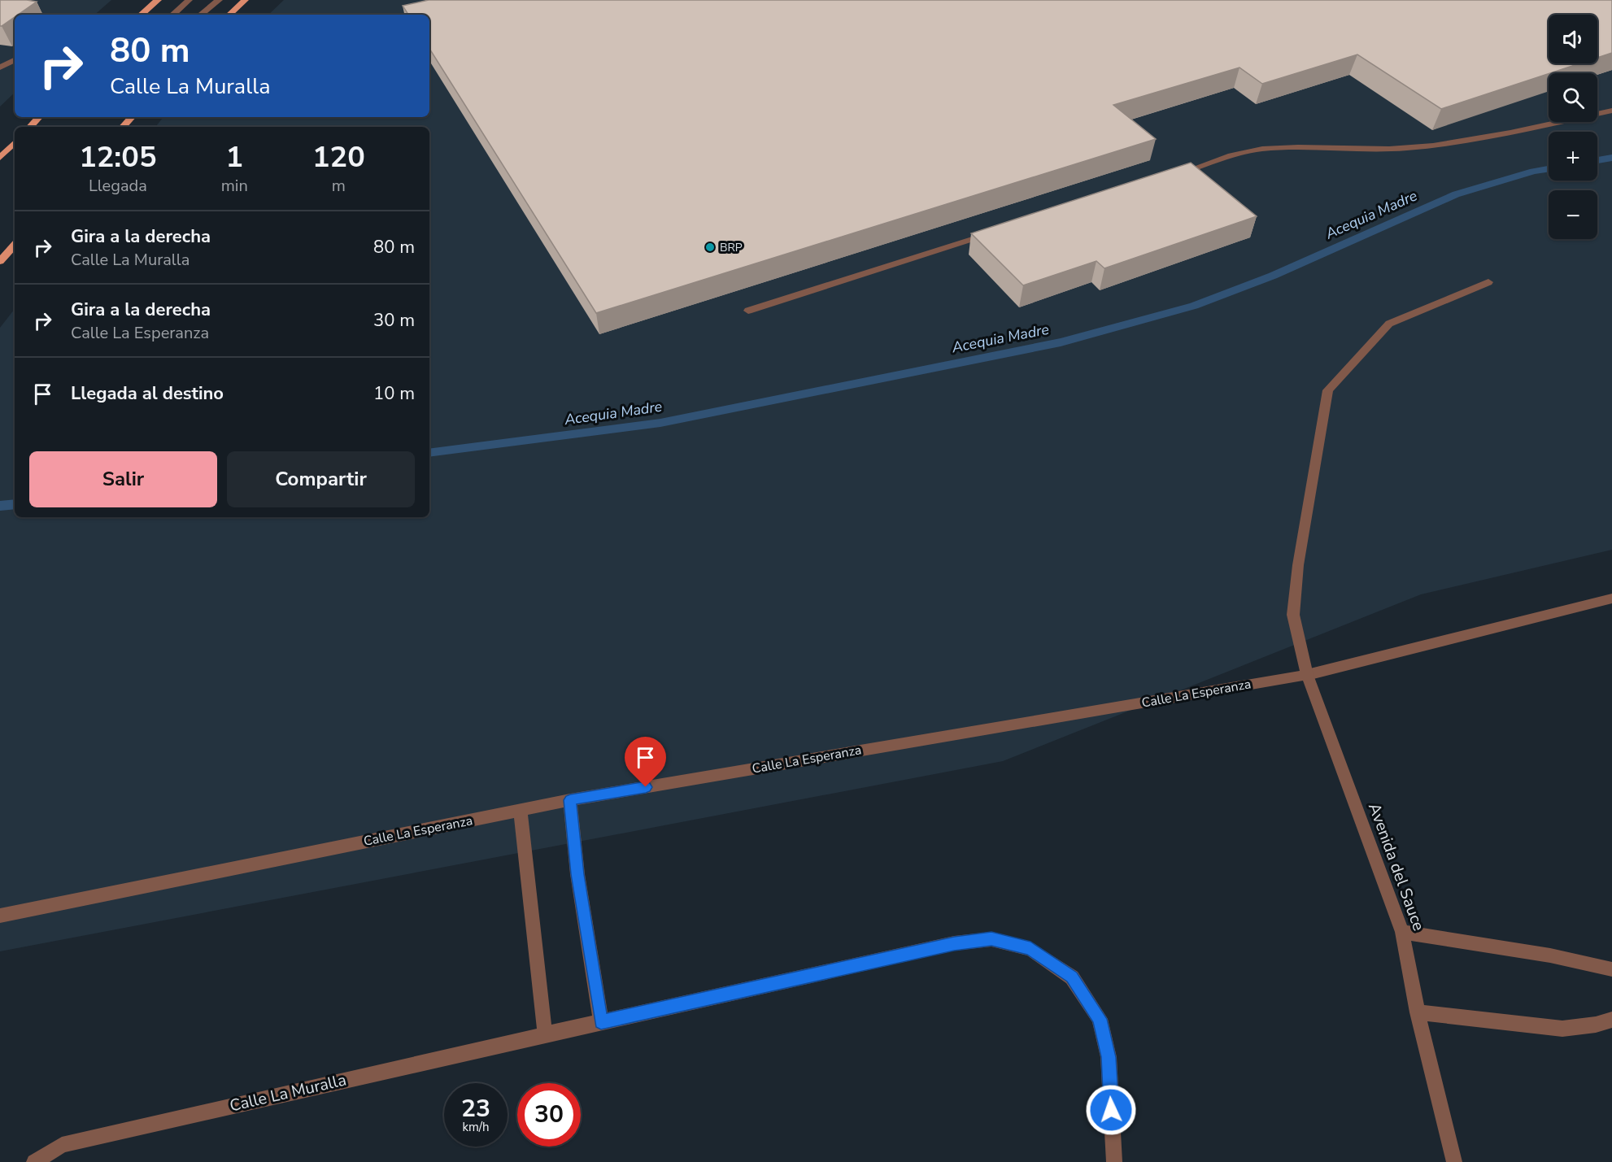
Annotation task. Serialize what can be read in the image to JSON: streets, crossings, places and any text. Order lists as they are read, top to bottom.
{
  "streets": {
    "street": ["Calle La Esperanza", "Avenida del Sauce", "Calle La Muralla"]
  },
  "crossings": [
    ["Calle La Esperanza", "Avenida del Sauce"]
  ],
  "water": ["Acequia Madre"],
  "places": ["BRP"],
  "page": {
    "map_buttons": ["+", "−"],
    "turn": ["80 m", "Calle La Muralla"],
    "eta": [
      "12:05",
      "Llegada",
      "1",
      "min",
      "120",
      "m"
    ],
    "list": [
      {
        "name": "Gira a la derecha",
        "note": "Calle La Muralla",
        "value": "80 m"
      },
      {
        "name": "Gira a la derecha",
        "note": "Calle La Esperanza",
        "value": "30 m"
      },
      {
        "name": "Llegada al destino",
        "value": "10 m"
      }
    ],
    "buttons": ["Salir", "Compartir"],
    "speed": "23 km/h",
    "limit": "30"
  }
}
